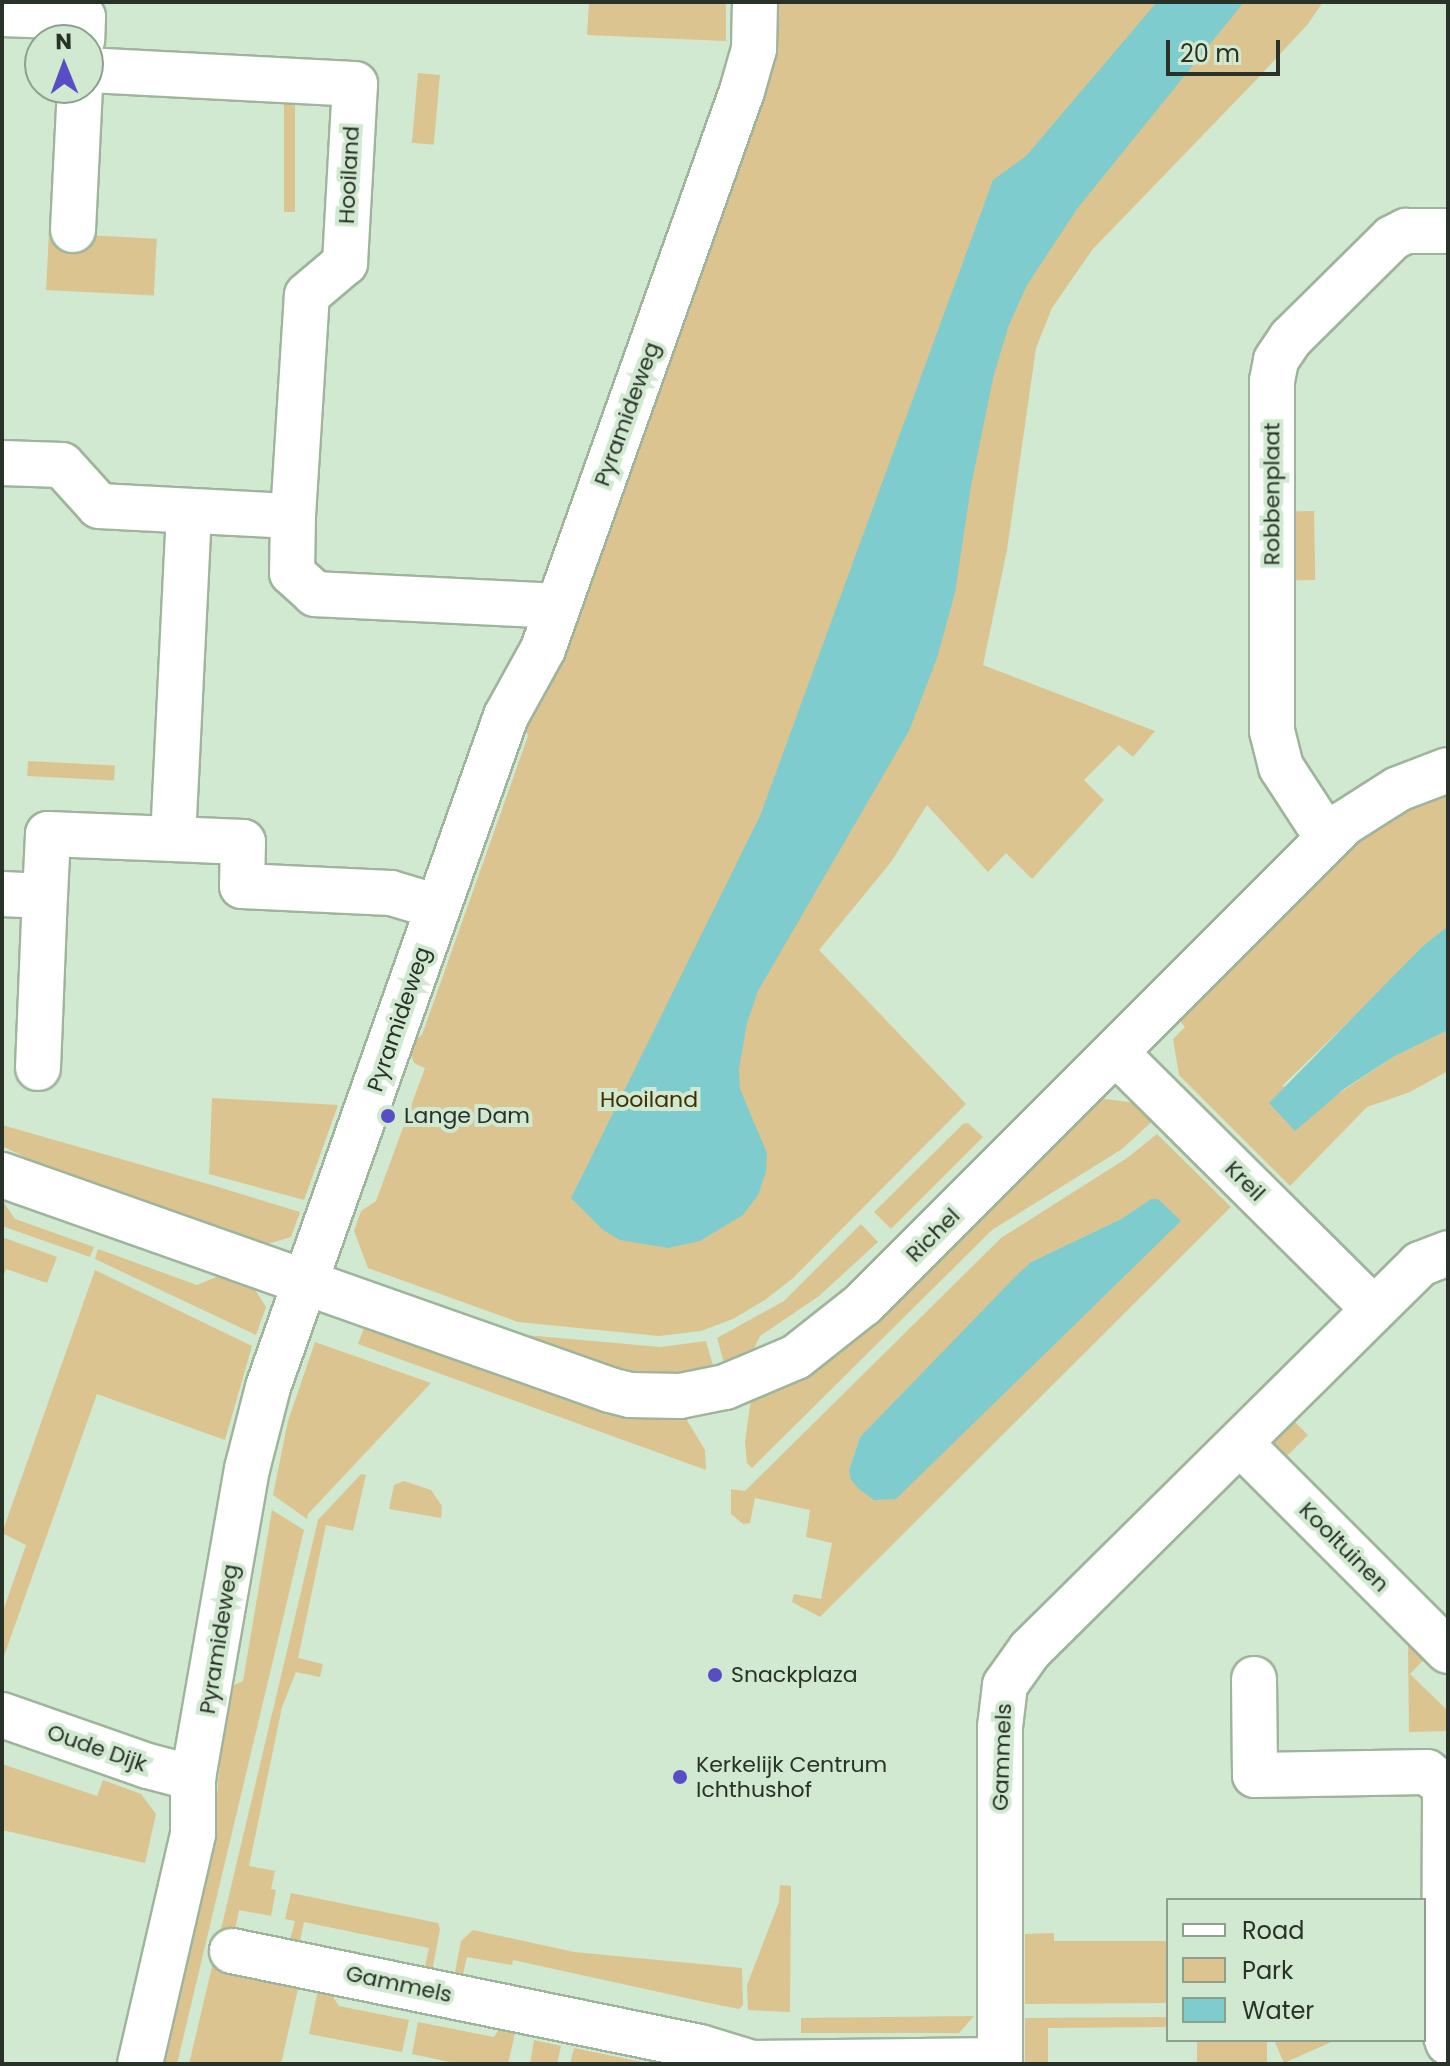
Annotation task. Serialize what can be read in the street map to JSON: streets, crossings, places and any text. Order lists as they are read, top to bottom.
{
  "streets": {
    "street": [
      "Hooiland",
      "Pyramideweg",
      "Robbenplaat",
      "Kreil",
      "Richel",
      "Kooltuinen",
      "Oude Dijk",
      "Gammels"
    ]
  },
  "crossings": [
    ["Hooiland", "Pyramideweg"],
    ["Pyramideweg", "Richel"],
    ["Pyramideweg", "Oude Dijk"],
    ["Robbenplaat", "Richel"],
    ["Kreil", "Richel"],
    ["Kreil", "Gammels"],
    ["Kooltuinen", "Gammels"]
  ],
  "parks": ["Hooiland"],
  "places": ["Lange Dam", "Snackplaza", "Kerkelijk Centrum Ichthushof"],
  "legend": ["Road", "Park", "Water"],
  "scale_bar": "20 m",
  "north": "top"
}
